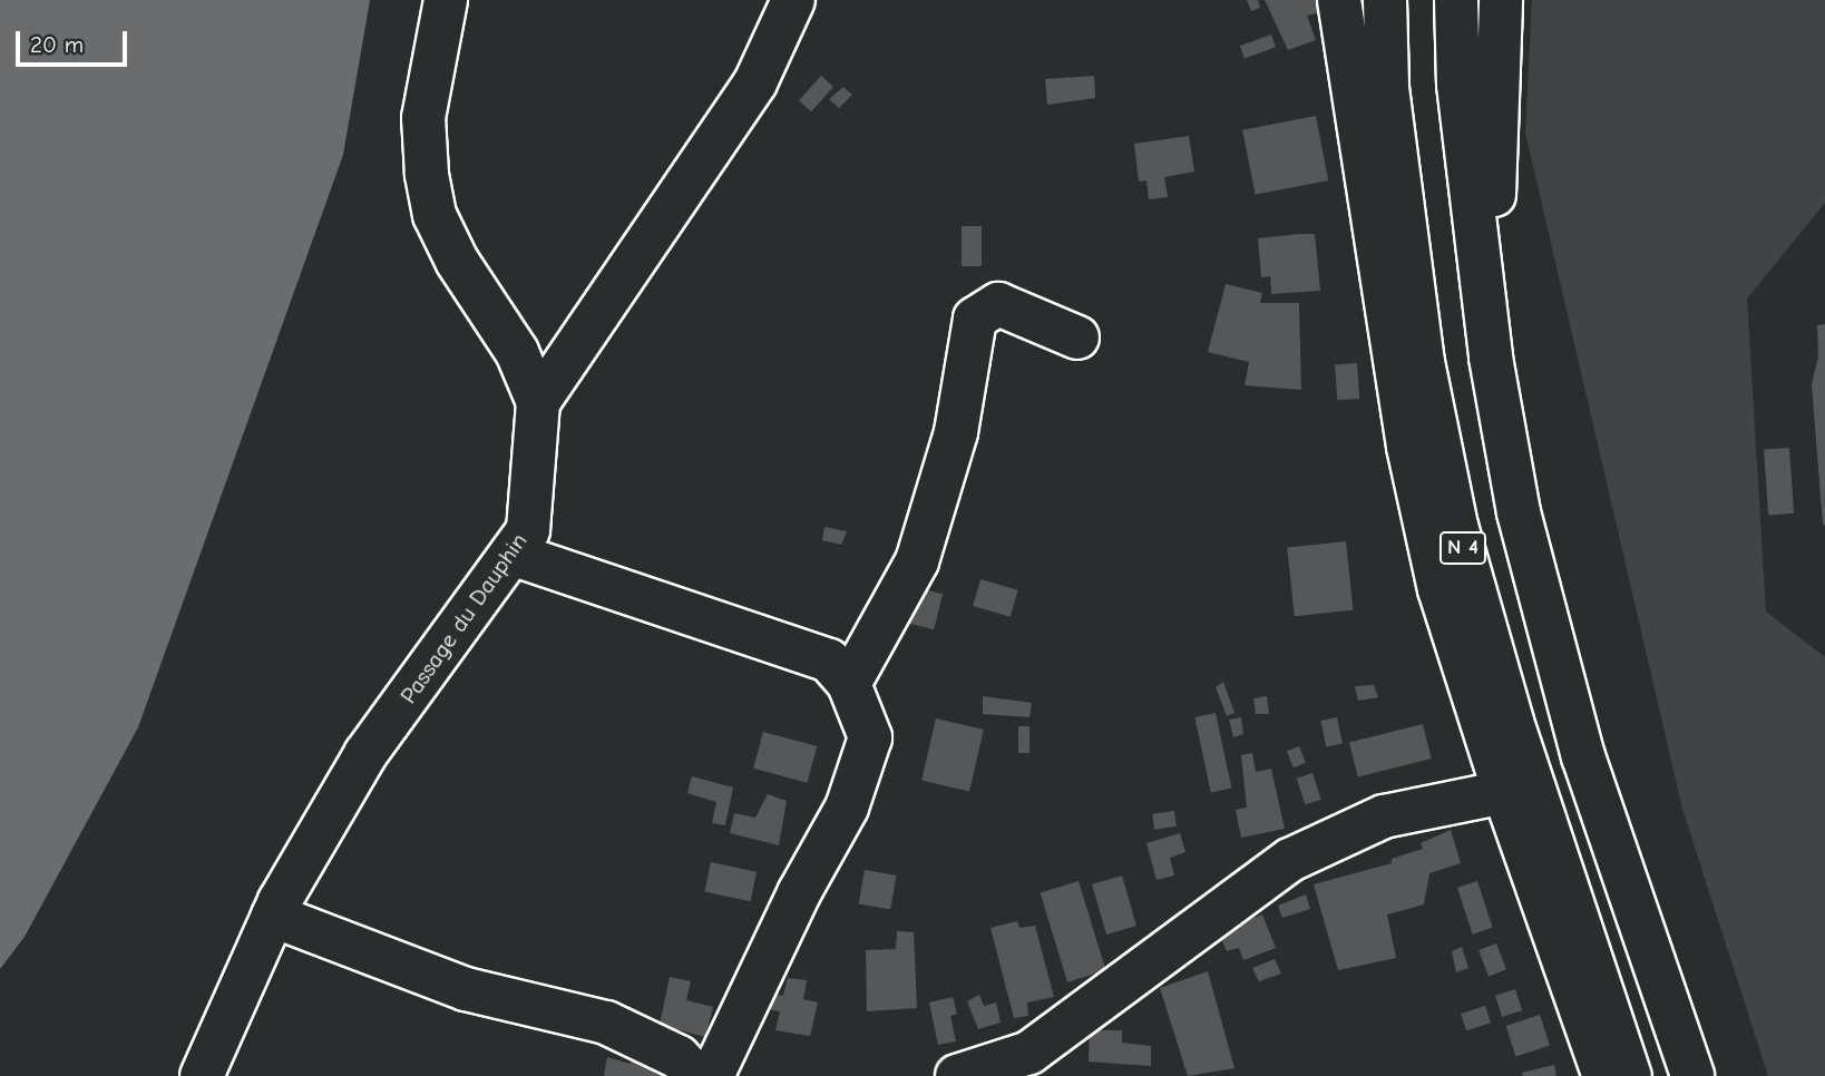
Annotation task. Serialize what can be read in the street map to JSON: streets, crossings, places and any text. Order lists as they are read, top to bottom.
{
  "streets": {
    "main road": ["N 4", "Passage du Dauphin"]
  },
  "scale_bar": "20 m"
}
